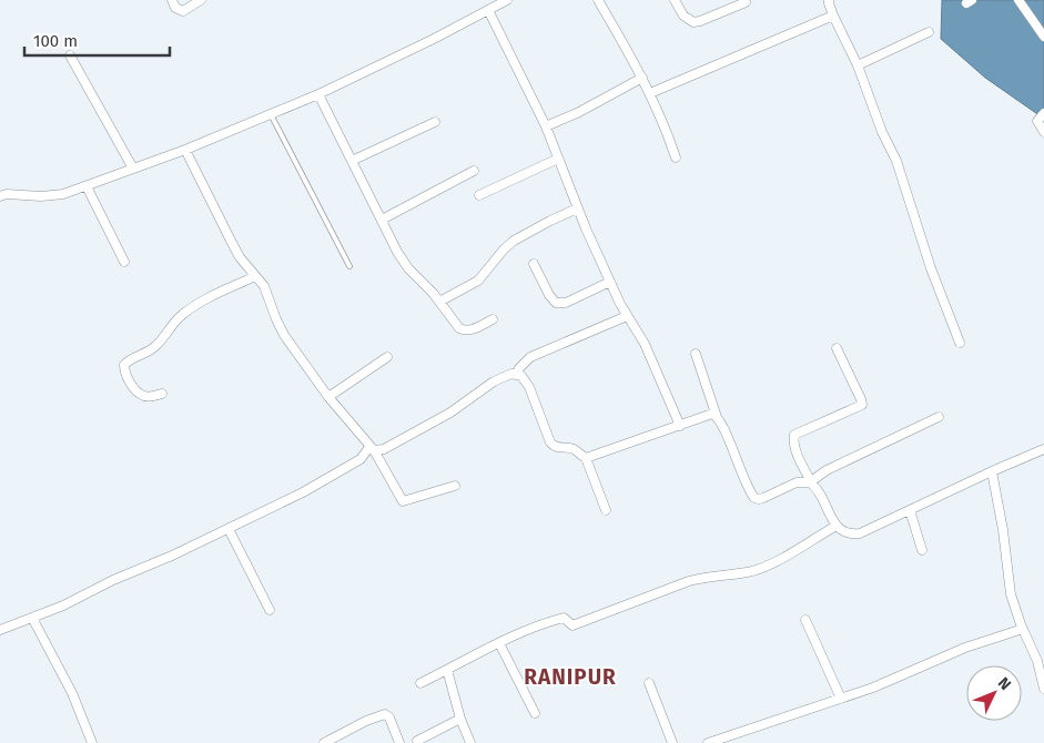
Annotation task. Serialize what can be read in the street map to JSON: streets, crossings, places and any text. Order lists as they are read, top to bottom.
{
  "districts": ["RANIPUR"],
  "scale_bar": "100 m",
  "north": "top right"
}
